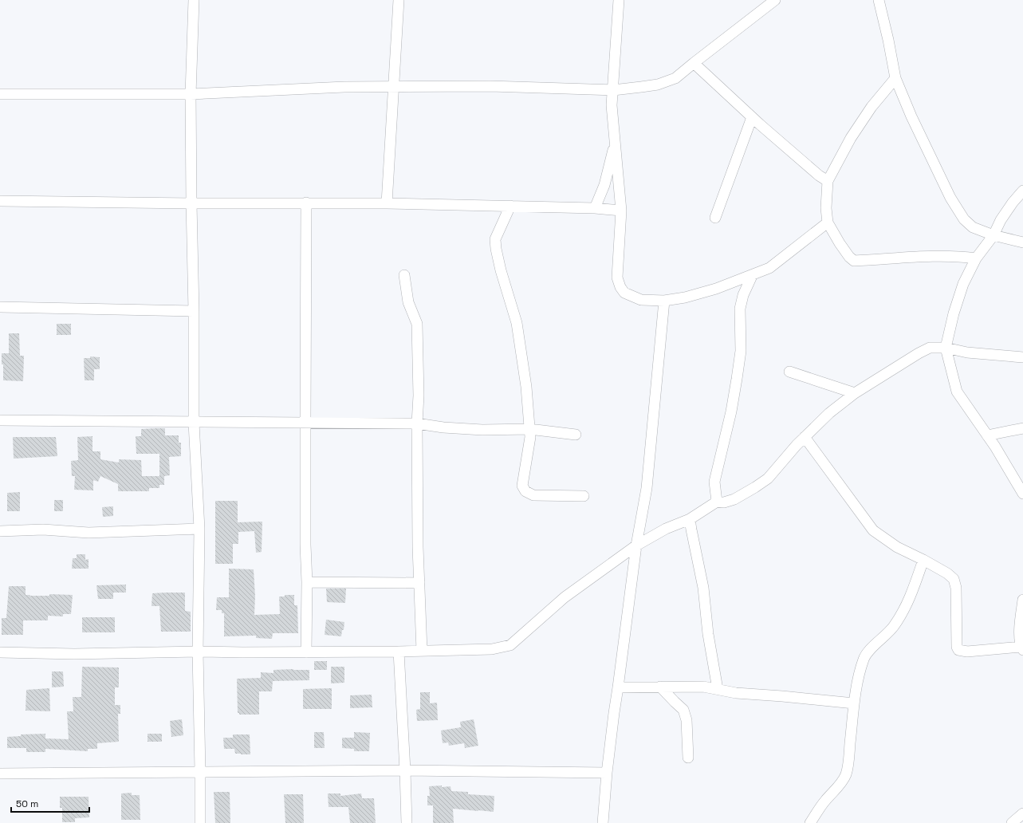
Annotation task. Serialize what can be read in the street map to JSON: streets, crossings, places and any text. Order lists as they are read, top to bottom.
{
  "scale_bar": "50 m"
}
